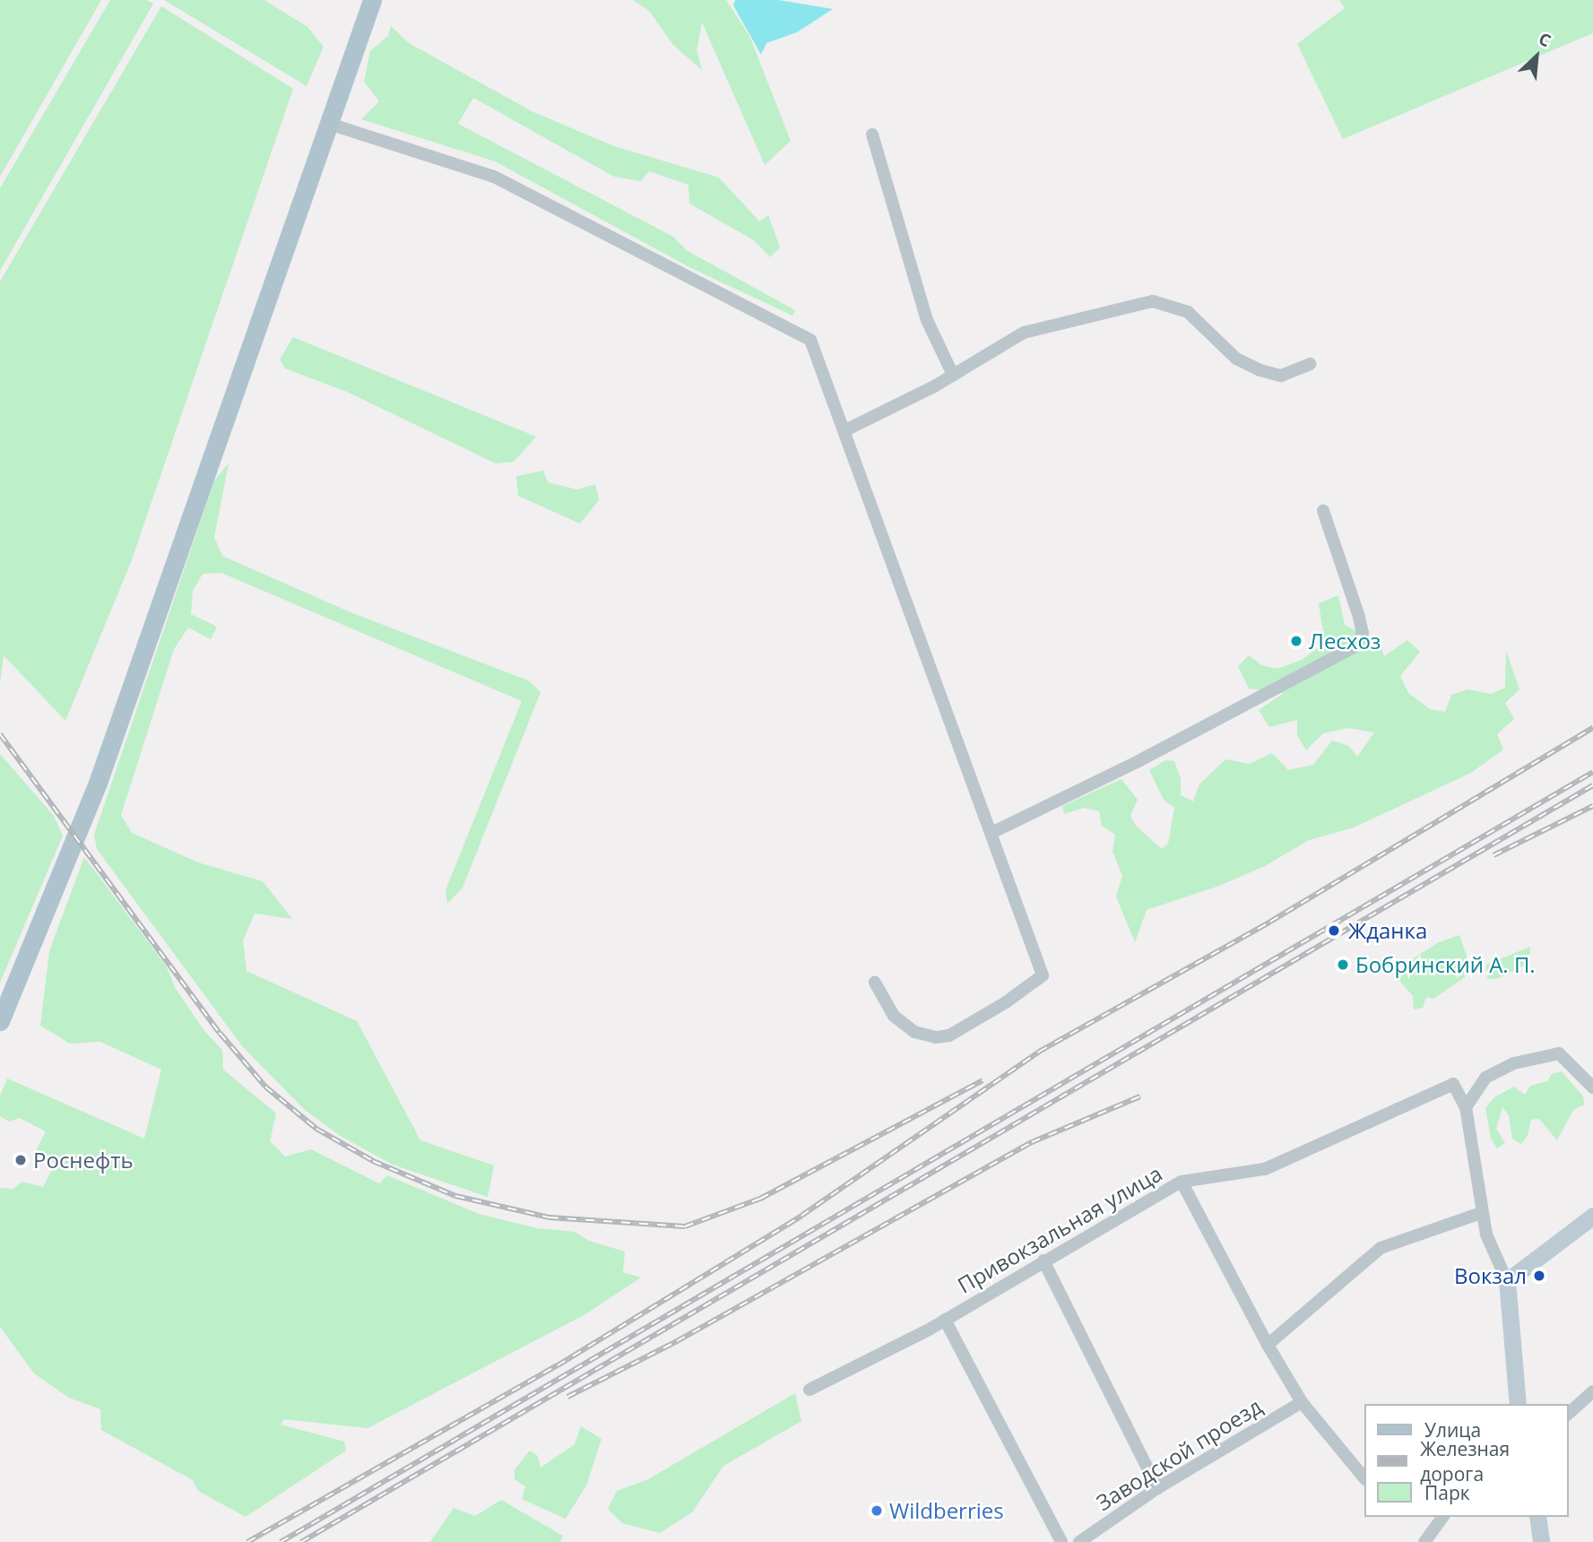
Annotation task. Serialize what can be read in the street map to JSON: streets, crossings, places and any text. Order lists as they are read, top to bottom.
{
  "streets": {
    "street": ["Привокзальная улица", "Заводской проезд"]
  },
  "places": [
    "Лесхоз",
    "Жданка",
    "Бобринский А. П.",
    "Роснефть",
    "Вокзал",
    "Wildberries"
  ],
  "legend": ["Улица", "Железная дорога", "Парк"],
  "north": "top right"
}
